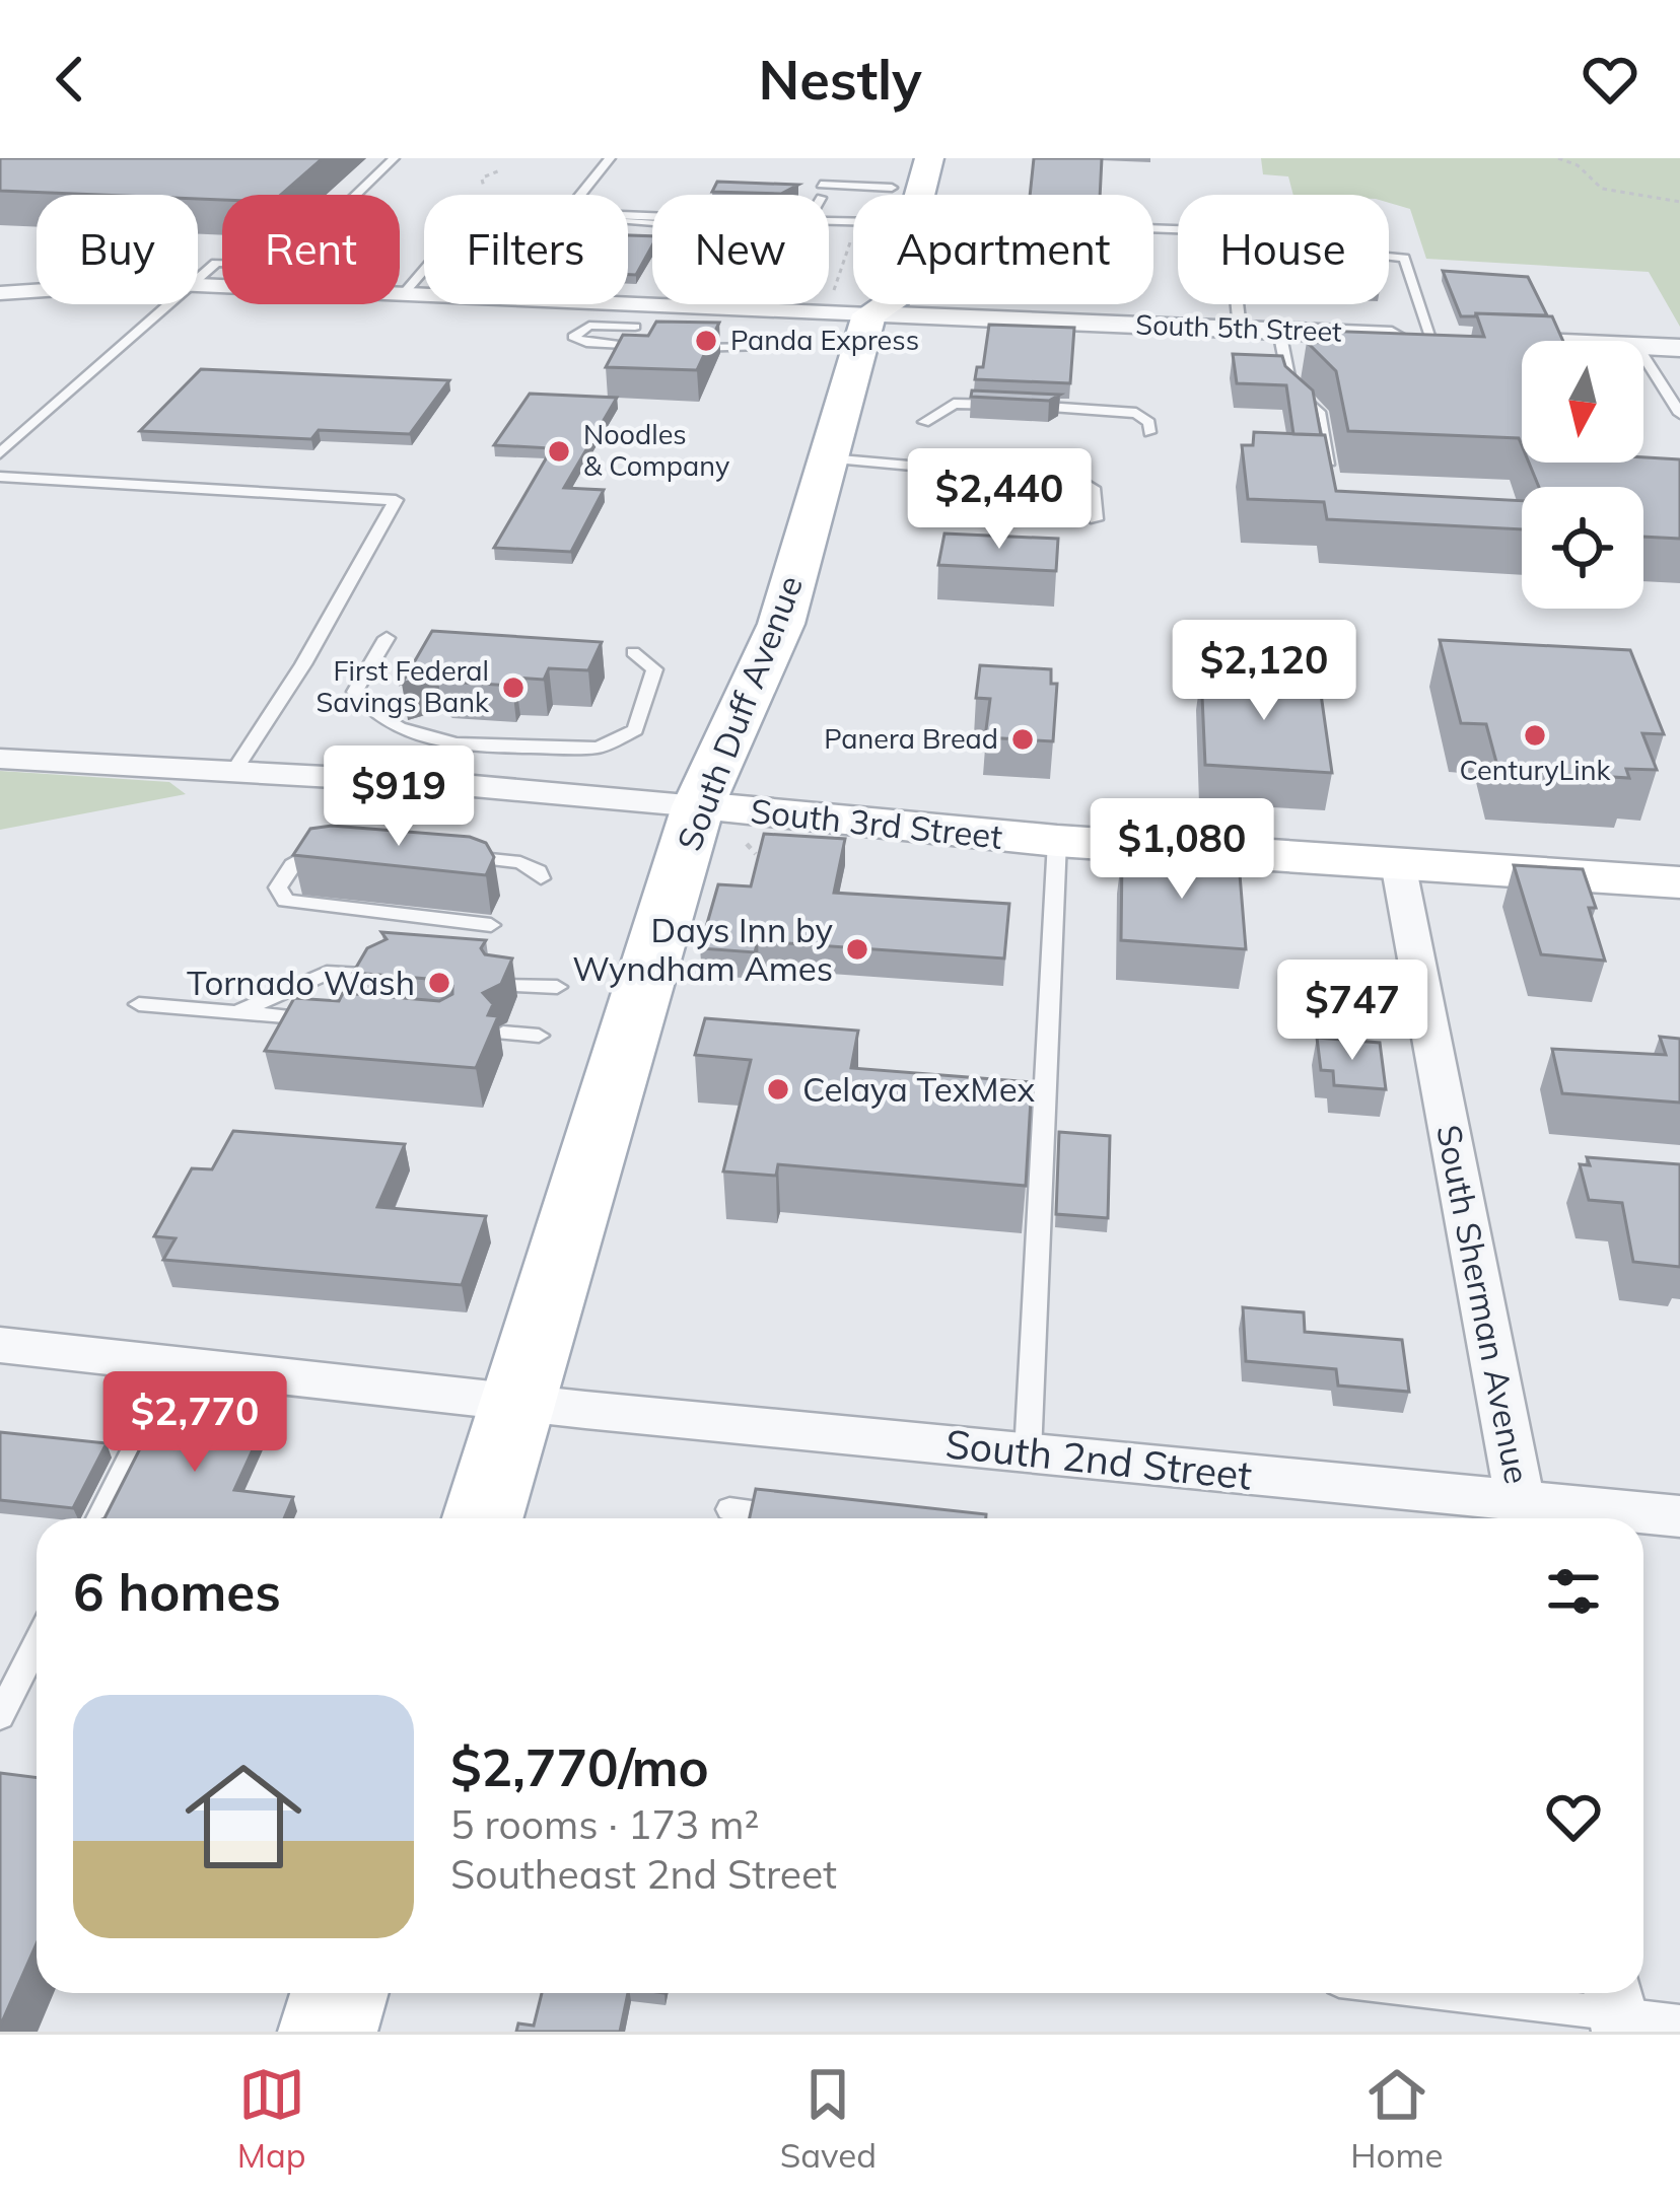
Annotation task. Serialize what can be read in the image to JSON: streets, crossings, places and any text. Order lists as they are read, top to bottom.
{
  "streets": {
    "main road": ["South Duff Avenue", "South 3rd Street"],
    "street": ["South 5th Street", "South Sherman Avenue", "South 2nd Street"]
  },
  "crossings": [
    ["South Duff Avenue", "South 3rd Street"],
    ["South Duff Avenue", "South 2nd Street"],
    ["South 3rd Street", "South Sherman Avenue"],
    ["South Sherman Avenue", "South 2nd Street"]
  ],
  "places": [
    "Panda Express",
    "Noodles & Company",
    "First Federal Savings Bank",
    "CenturyLink",
    "Panera Bread",
    "Days Inn by Wyndham Ames",
    "Tornado Wash",
    "Celaya TexMex"
  ],
  "north": "bottom",
  "page": {
    "header": "Nestly",
    "chip": [
      "Buy",
      "Rent",
      "Filters",
      "New",
      "Apartment",
      "House"
    ],
    "price": [
      "$2,440",
      "$2,120",
      "$919",
      "$1,080",
      "$747",
      "$2,770"
    ],
    "heading": "6 homes",
    "list": [
      {
        "name": "$2,770/mo",
        "note": "5 rooms · 173 m² · Southeast 2nd Street"
      }
    ],
    "tabs": ["Map", "Saved", "Home"]
  }
}
